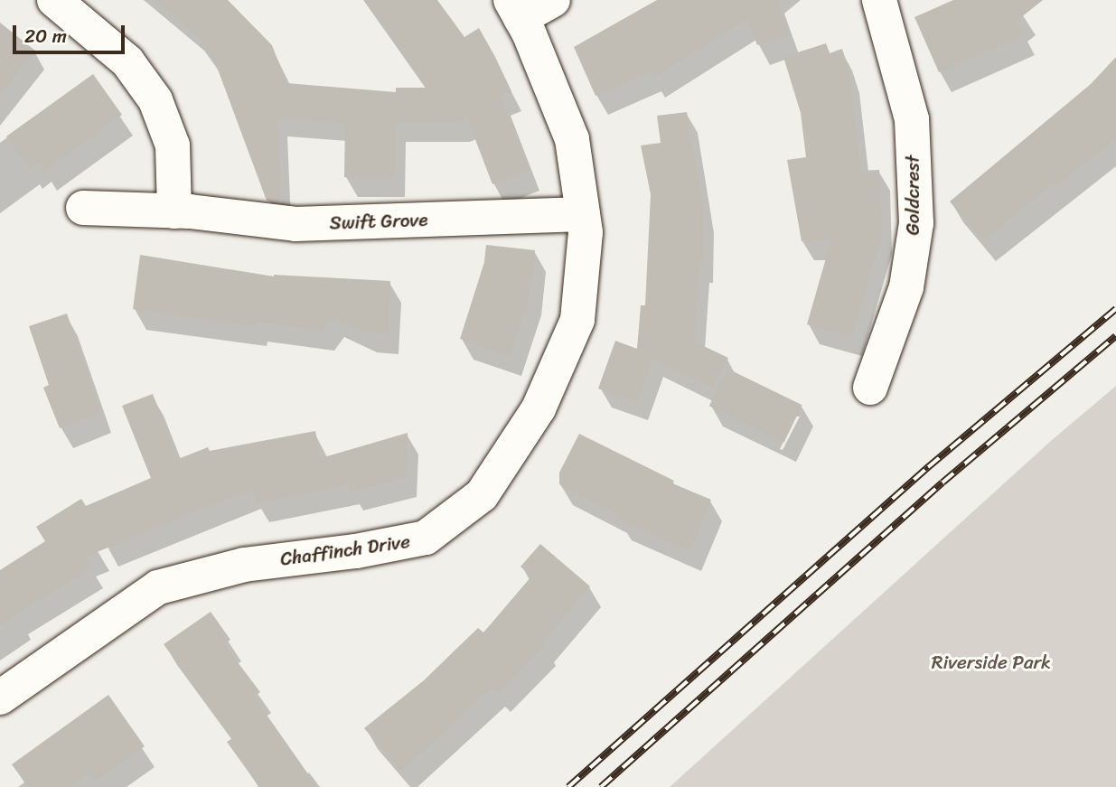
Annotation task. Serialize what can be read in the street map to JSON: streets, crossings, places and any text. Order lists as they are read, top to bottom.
{
  "streets": {
    "street": ["Goldcrest", "Swift Grove", "Chaffinch Drive"]
  },
  "crossings": [
    ["Swift Grove", "Chaffinch Drive"]
  ],
  "parks": ["Riverside Park"],
  "scale_bar": "20 m"
}
